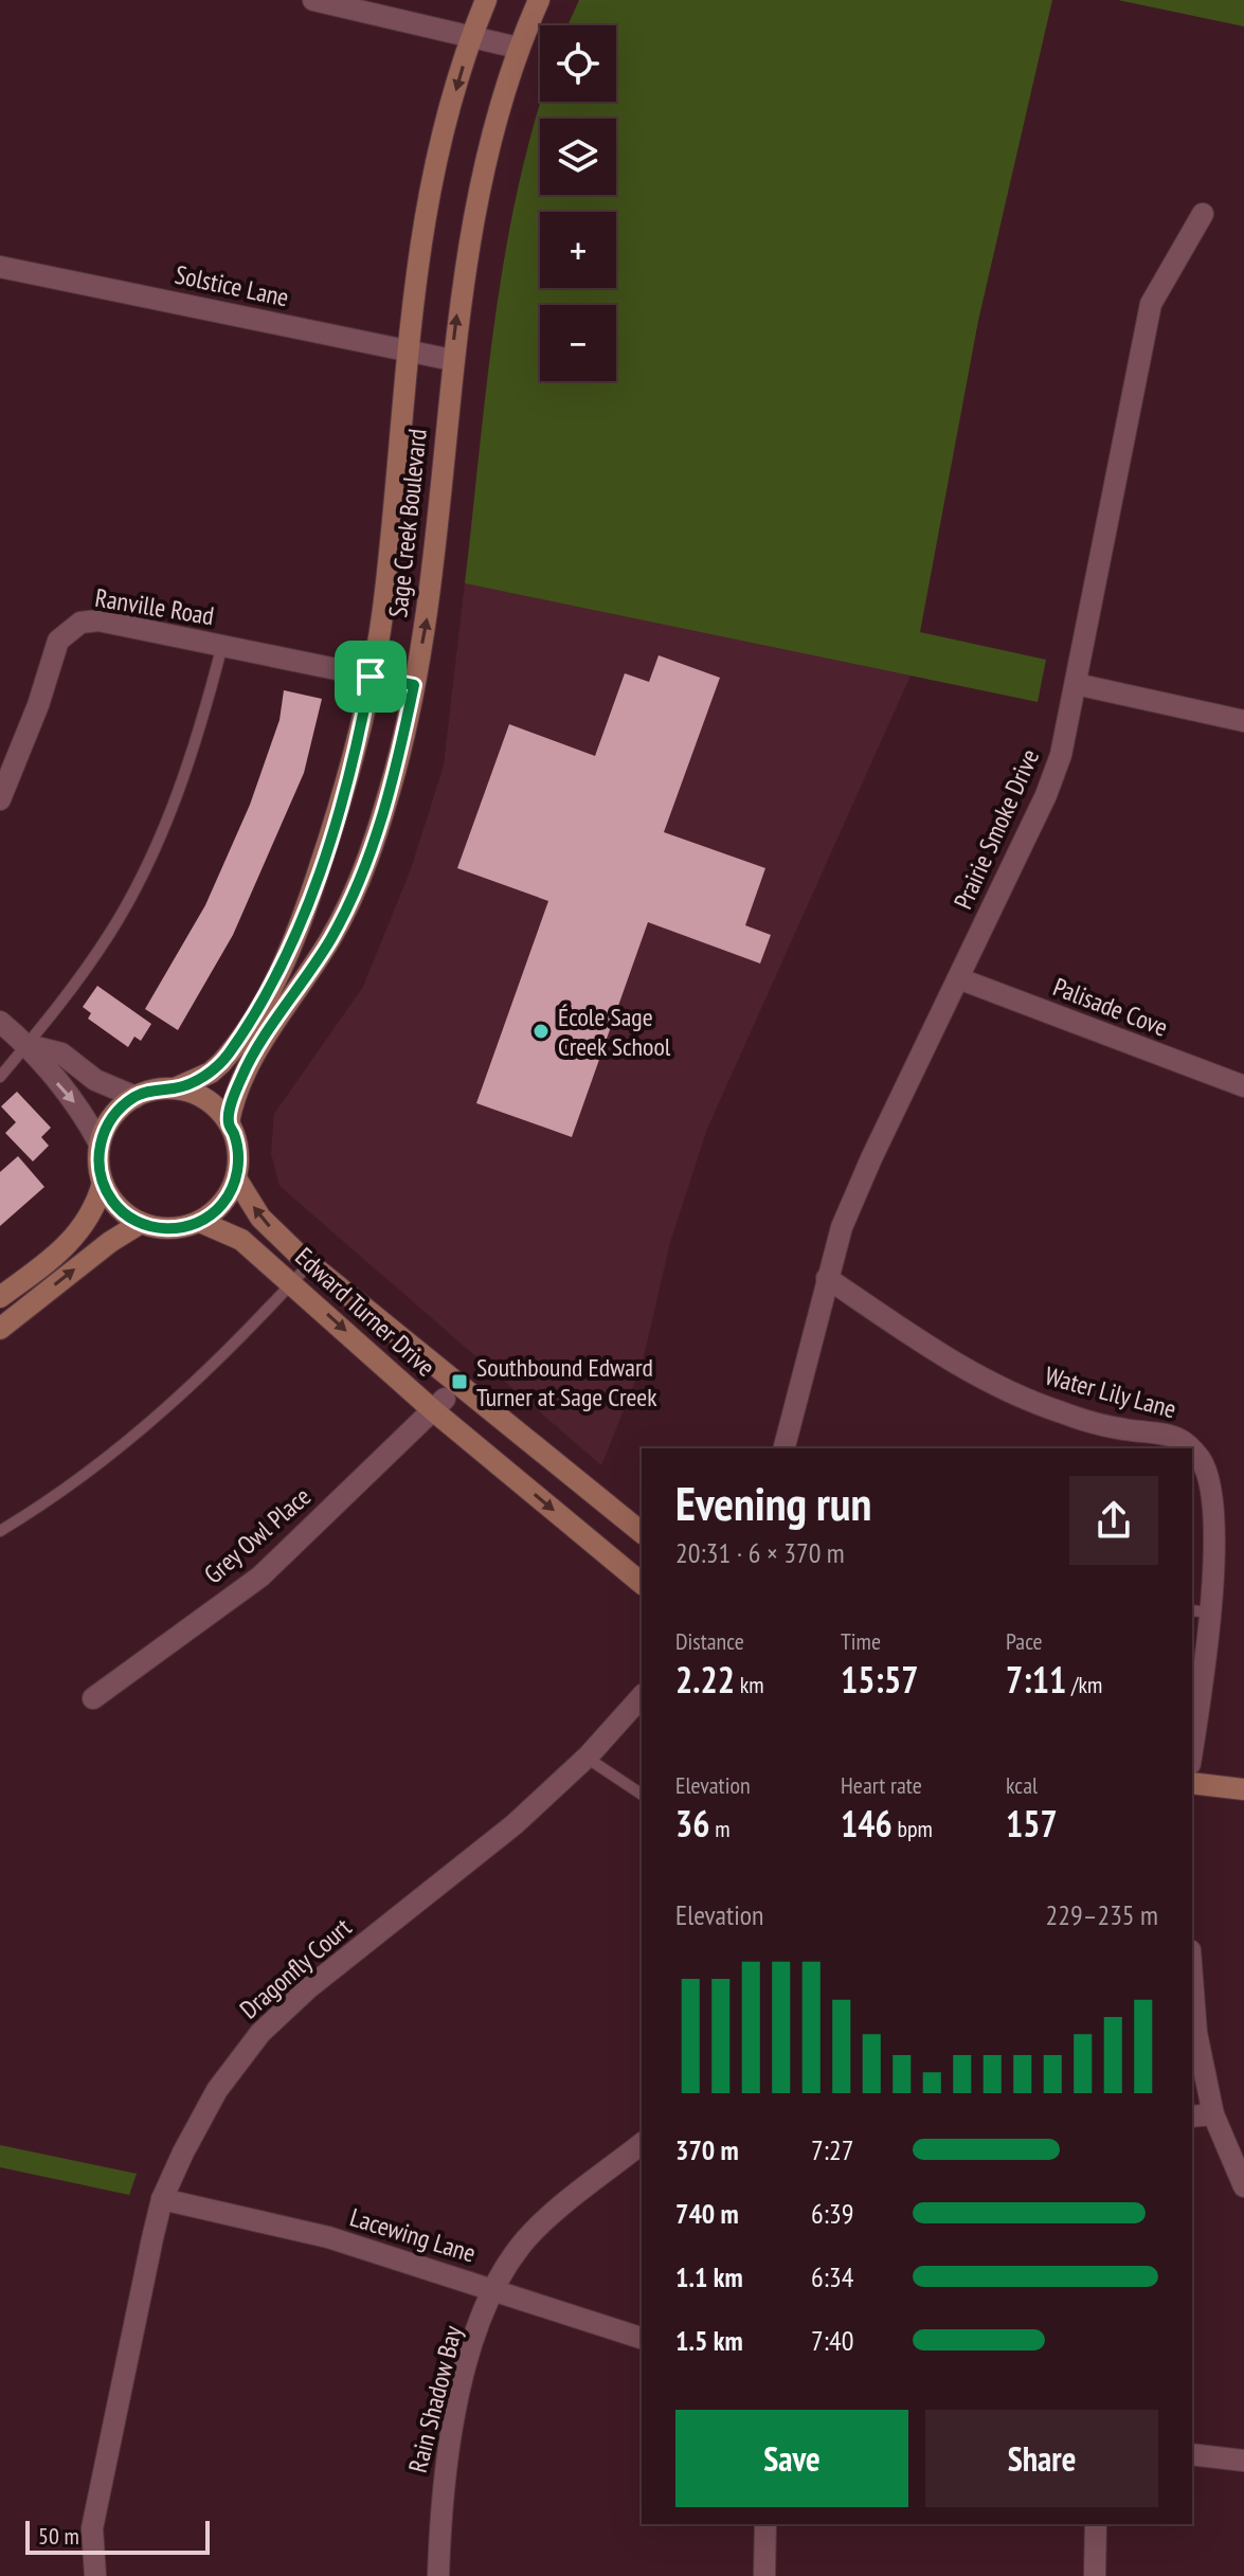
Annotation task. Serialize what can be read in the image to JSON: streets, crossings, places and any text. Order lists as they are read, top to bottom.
{
  "streets": {
    "street": [
      "Solstice Lane",
      "Sage Creek Boulevard",
      "Ranville Road",
      "Prairie Smoke Drive",
      "Palisade Cove",
      "Edward Turner Drive",
      "Water Lily Lane",
      "Grey Owl Place",
      "Dragonfly Court",
      "Lacewing Lane",
      "Rain Shadow Bay"
    ]
  },
  "crossings": [
    ["Solstice Lane", "Sage Creek Boulevard"],
    ["Sage Creek Boulevard", "Ranville Road"],
    ["Sage Creek Boulevard", "Edward Turner Drive"],
    ["Prairie Smoke Drive", "Palisade Cove"],
    ["Prairie Smoke Drive", "Water Lily Lane"],
    ["Edward Turner Drive", "Grey Owl Place"],
    ["Dragonfly Court", "Lacewing Lane"],
    ["Lacewing Lane", "Rain Shadow Bay"]
  ],
  "places": {
    "other": ["École Sage Creek School"],
    "transit": ["Southbound Edward Turner at Sage Creek"]
  },
  "scale_bar": "50 m",
  "page": {
    "map_buttons": ["+", "−"],
    "heading": ["Evening run", "20:31 · 6 × 370 m"],
    "stats": [
      ["Distance", "2.22 km"],
      ["Time", "15:57"],
      ["Pace", "7:11 /km"],
      ["Elevation", "36 m"],
      ["Heart rate", "146 bpm"],
      ["kcal", "157"]
    ],
    "chart": ["Elevation", "229–235 m"],
    "list": [
      {
        "name": "370 m",
        "note": "7:27"
      },
      {
        "name": "740 m",
        "note": "6:39"
      },
      {
        "name": "1.1 km",
        "note": "6:34"
      },
      {
        "name": "1.5 km",
        "note": "7:40"
      }
    ],
    "buttons": ["Save", "Share"],
    "scale": "50 m"
  }
}
